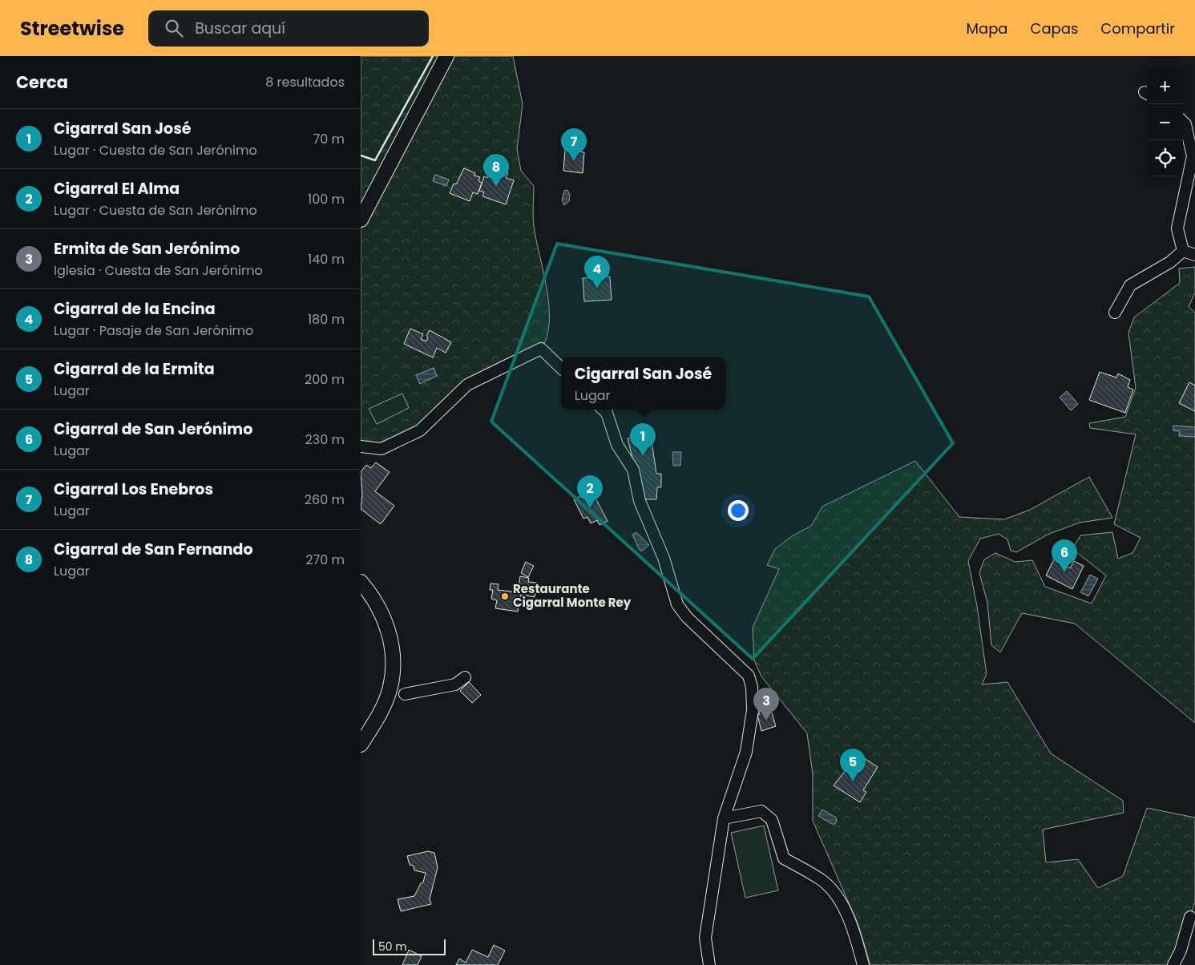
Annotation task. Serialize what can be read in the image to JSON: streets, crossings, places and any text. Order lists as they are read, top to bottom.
{
  "places": ["Restaurante Cigarral Monte Rey"],
  "scale_bar": "50 m",
  "page": {
    "header": "Streetwise",
    "search": "Buscar aquí",
    "nav": ["Mapa", "Capas", "Compartir"],
    "heading": ["Cerca", "8 resultados"],
    "map_buttons": ["+", "−"],
    "list": [
      {
        "mark": "1",
        "name": "Cigarral San José",
        "note": "Lugar · Cuesta de San Jerónimo",
        "value": "70 m"
      },
      {
        "mark": "2",
        "name": "Cigarral El Alma",
        "note": "Lugar · Cuesta de San Jerónimo",
        "value": "100 m"
      },
      {
        "mark": "3",
        "name": "Ermita de San Jerónimo",
        "note": "Iglesia · Cuesta de San Jerónimo",
        "value": "140 m"
      },
      {
        "mark": "4",
        "name": "Cigarral de la Encina",
        "note": "Lugar · Pasaje de San Jerónimo",
        "value": "180 m"
      },
      {
        "mark": "5",
        "name": "Cigarral de la Ermita",
        "note": "Lugar",
        "value": "200 m"
      },
      {
        "mark": "6",
        "name": "Cigarral de San Jerónimo",
        "note": "Lugar",
        "value": "230 m"
      },
      {
        "mark": "7",
        "name": "Cigarral Los Enebros",
        "note": "Lugar",
        "value": "260 m"
      },
      {
        "mark": "8",
        "name": "Cigarral de San Fernando",
        "note": "Lugar",
        "value": "270 m"
      }
    ],
    "pins": [
      "7",
      "8",
      "4",
      "1",
      "2",
      "6",
      "3",
      "5"
    ],
    "popup": ["Cigarral San José", "Lugar"],
    "scale": "50 m"
  }
}
